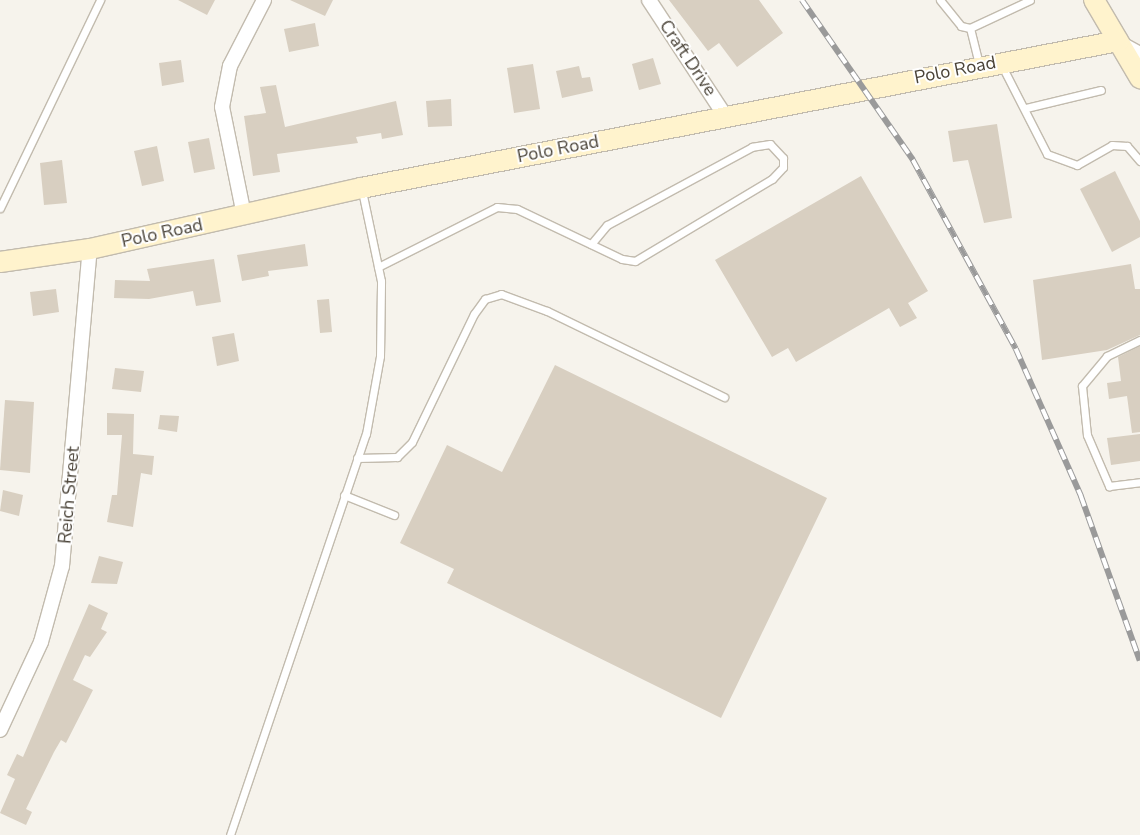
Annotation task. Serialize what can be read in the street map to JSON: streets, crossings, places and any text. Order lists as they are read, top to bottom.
{
  "streets": {
    "main road": ["Polo Road"],
    "street": ["Craft Drive", "Reich Street"]
  },
  "crossings": [
    ["Craft Drive", "Polo Road"],
    ["Polo Road", "Reich Street"]
  ]
}
